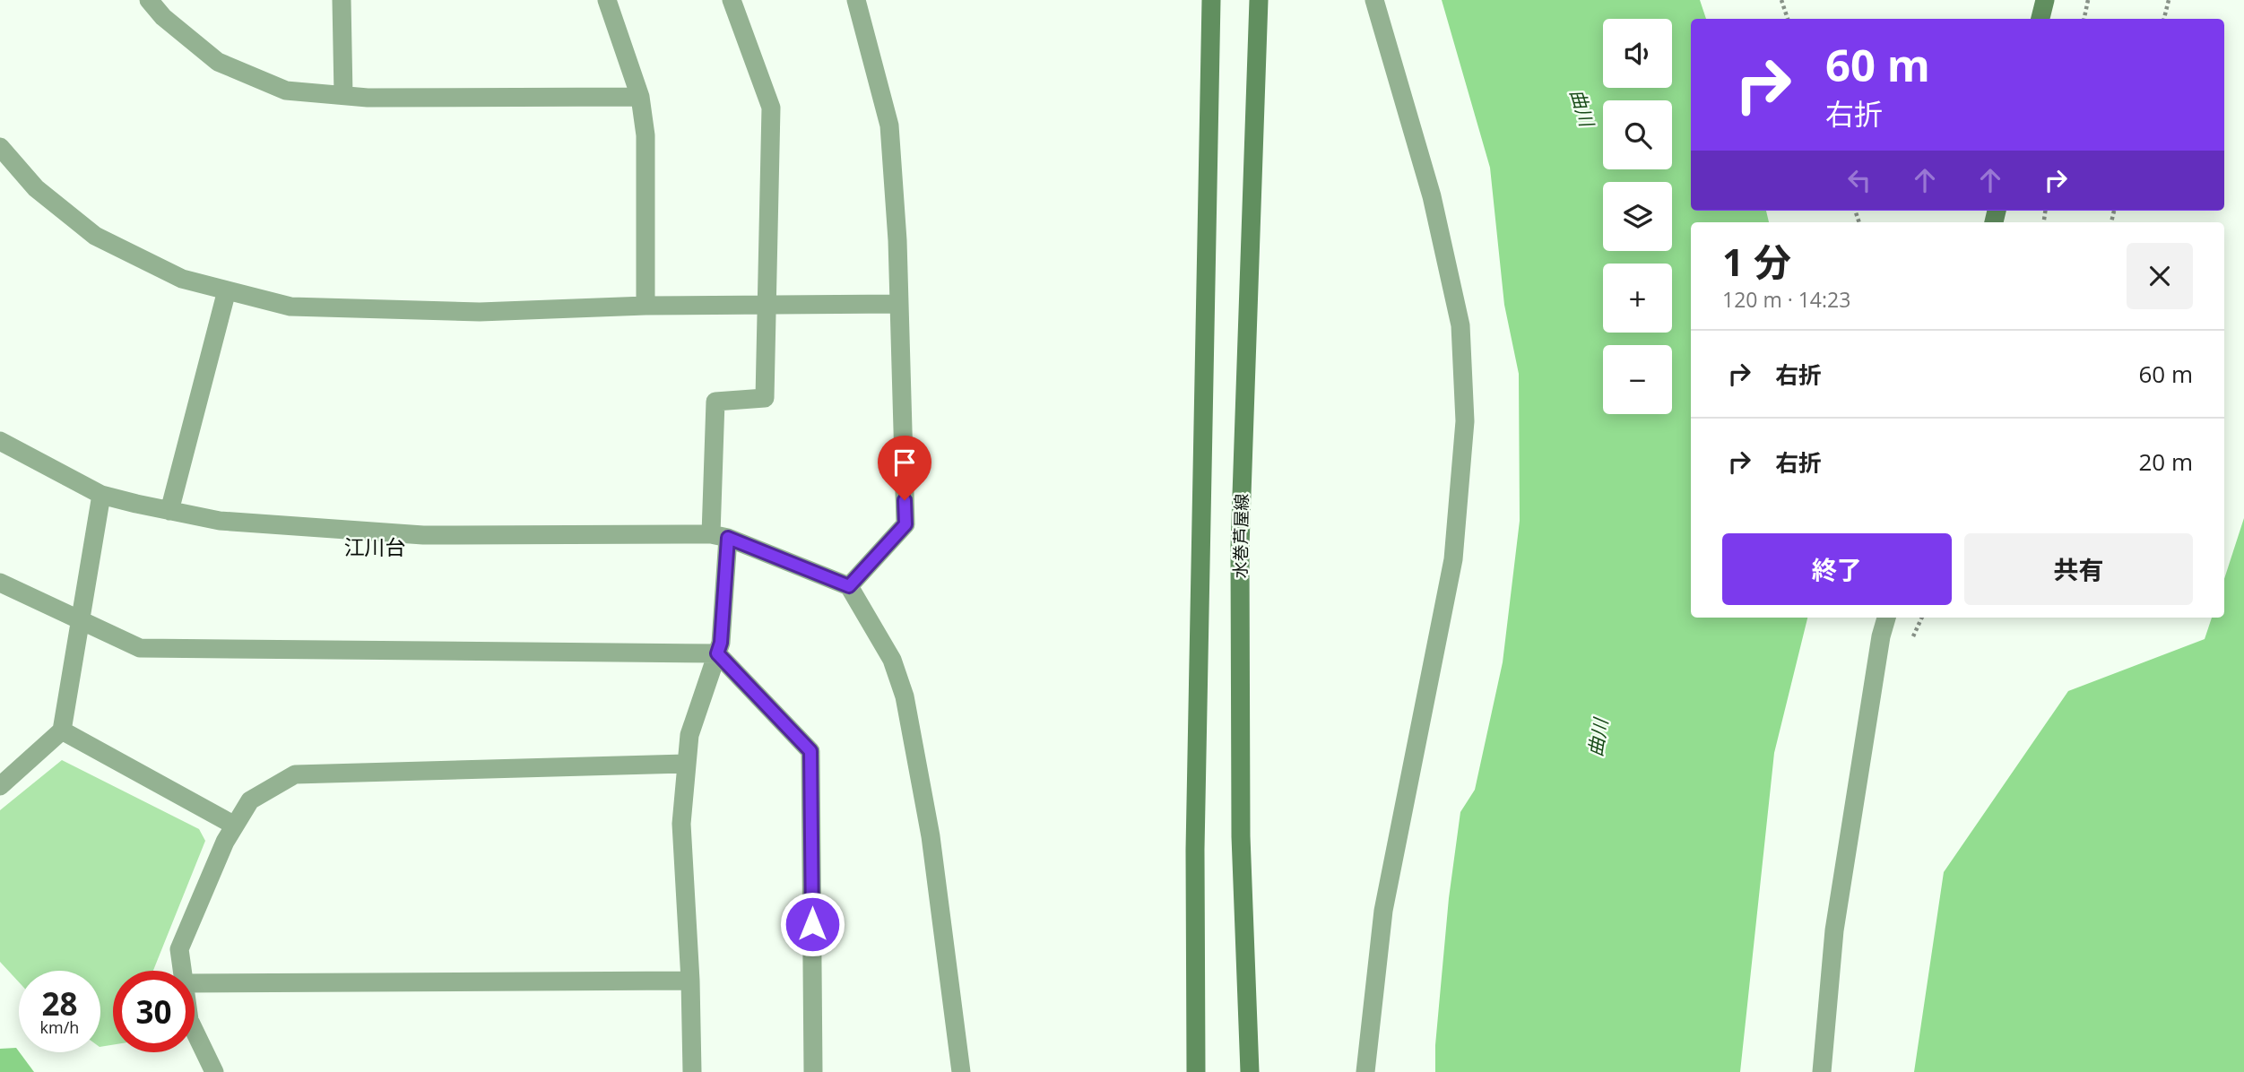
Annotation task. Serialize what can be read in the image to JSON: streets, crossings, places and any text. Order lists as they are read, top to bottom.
{
  "streets": {
    "main road": ["水巻芦屋線"]
  },
  "districts": ["江川台"],
  "water": ["曲川"],
  "page": {
    "map_buttons": ["+", "−"],
    "turn": ["60 m", "右折"],
    "heading": ["1 分", "120 m · 14:23"],
    "list": [
      {
        "name": "右折",
        "value": "60 m"
      },
      {
        "name": "右折",
        "value": "20 m"
      }
    ],
    "buttons": ["終了", "共有"],
    "speed": "28 km/h",
    "limit": "30"
  }
}
